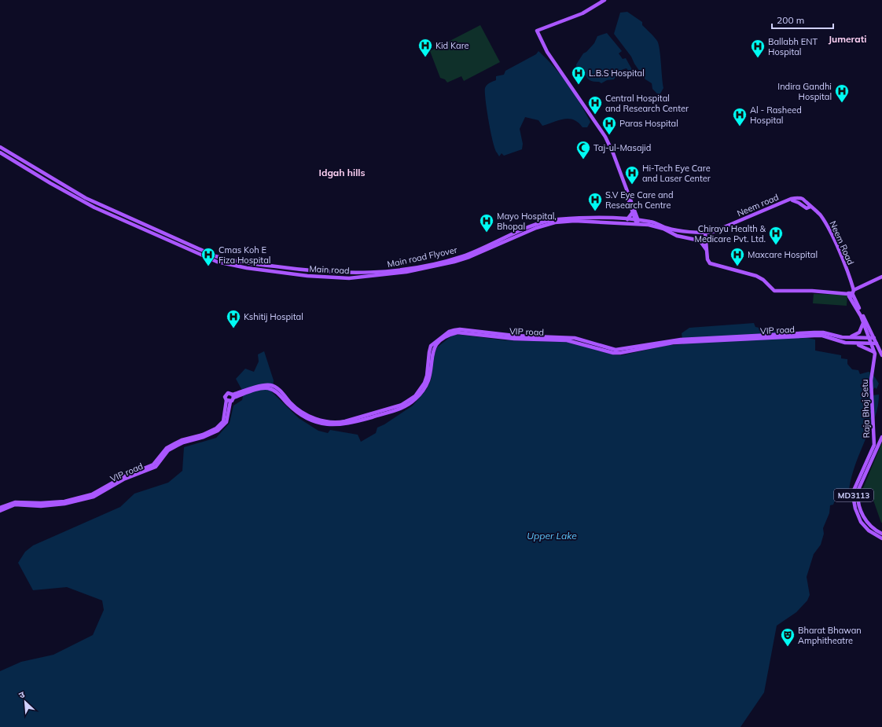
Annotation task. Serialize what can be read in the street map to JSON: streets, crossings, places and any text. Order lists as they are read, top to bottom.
{
  "streets": {
    "main road": [
      "Neem road",
      "Neem Road",
      "Main road Flyover",
      "Main road",
      "VIP road",
      "Raja Bhoj Setu",
      "MD3113"
    ]
  },
  "crossings": [
    ["Neem road", "Neem Road"],
    ["Main road Flyover", "Main road"]
  ],
  "districts": ["Jumerati", "Idgah hills"],
  "water": ["Upper Lake"],
  "places": {
    "hospital": [
      "Kid Kare",
      "Ballabh ENT Hospital",
      "L.B.S Hospital",
      "Indira Gandhi Hospital",
      "Central Hospital and Research Center",
      "Al - Rasheed Hospital",
      "Paras Hospital",
      "Hi-Tech Eye Care and Laser Center",
      "S.V Eye Care and Research Centre",
      "Mayo Hospital, Bhopal",
      "Chirayu Health & Medicare Pvt. Ltd.",
      "Cmas Koh E Fiza Hospital",
      "Maxcare Hospital",
      "Kshitij Hospital"
    ],
    "mosque": ["Taj-ul-Masajid"],
    "theatre": ["Bharat Bhawan Amphitheatre"]
  },
  "scale_bar": "200 m",
  "north": "top left"
}
